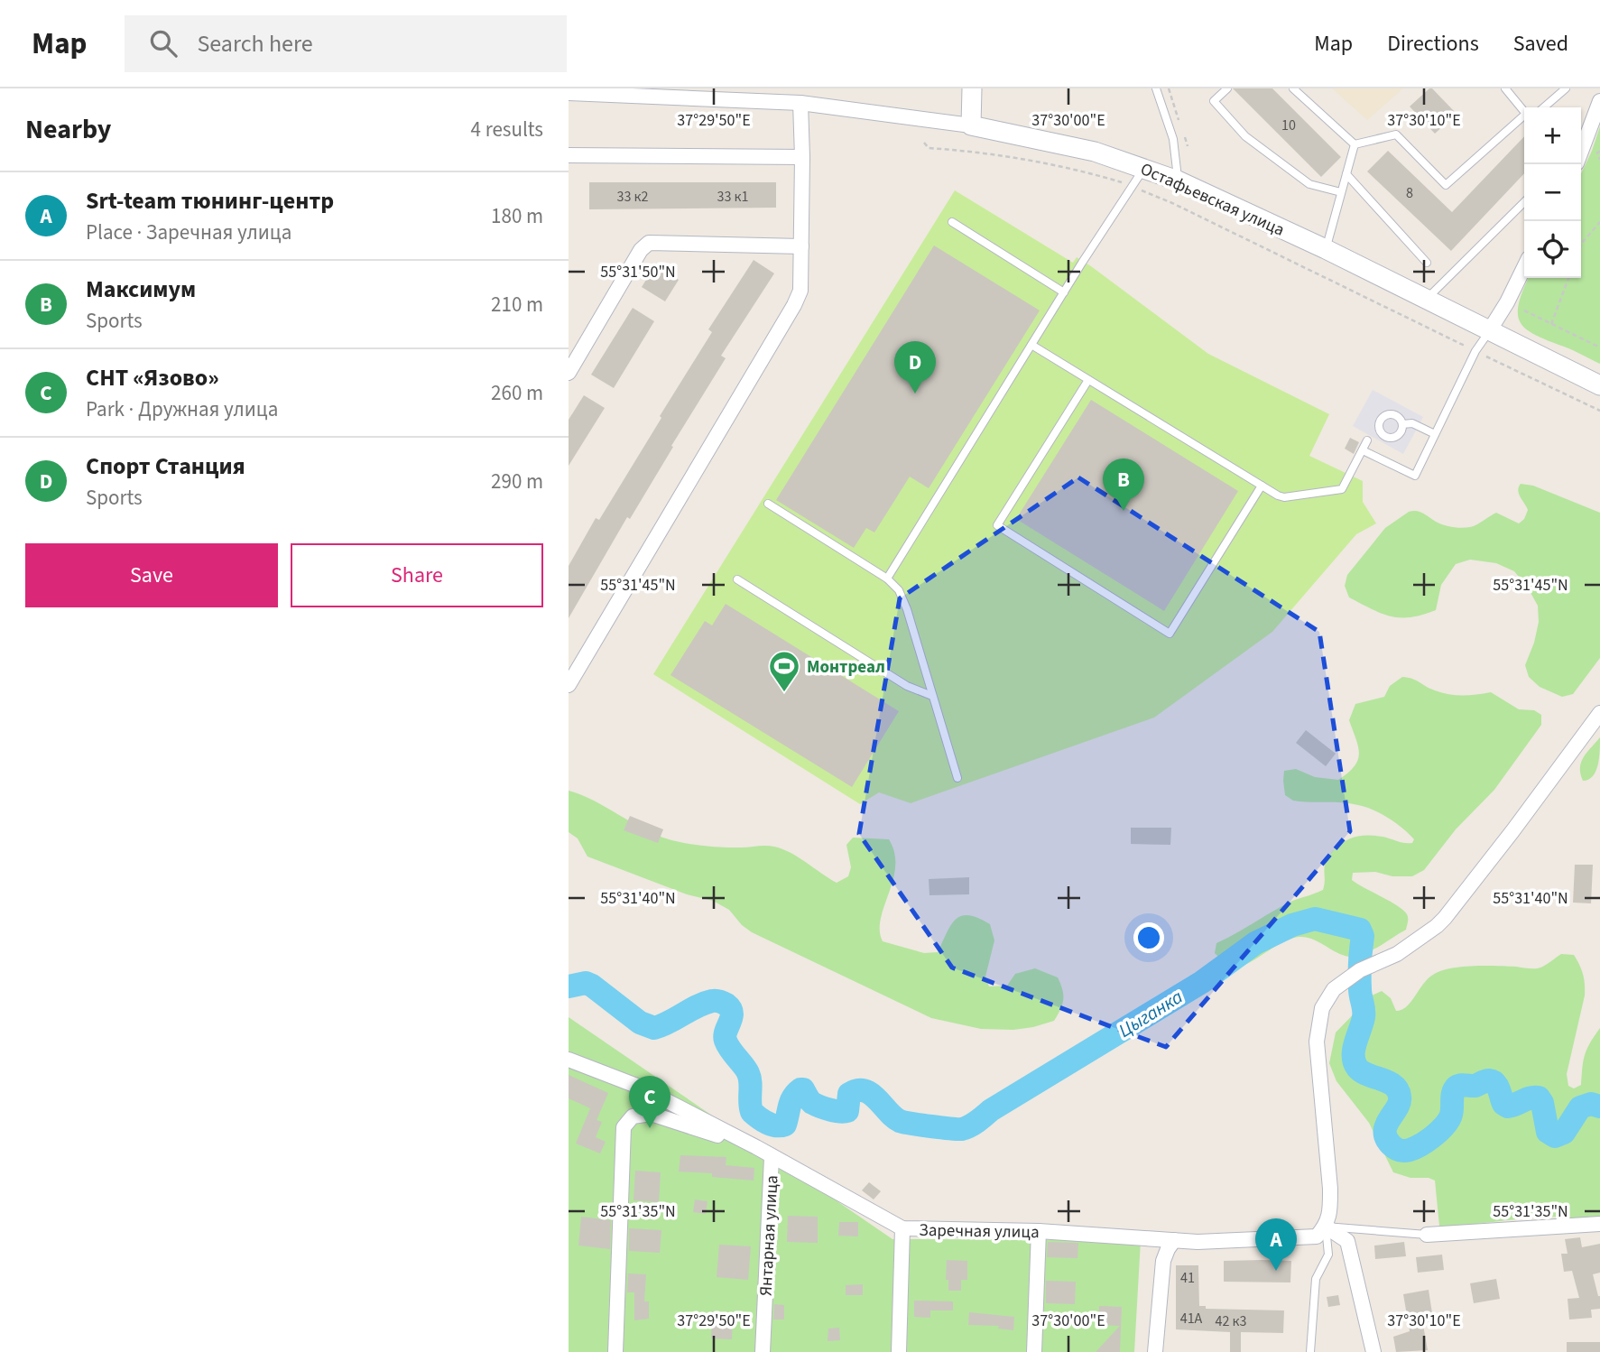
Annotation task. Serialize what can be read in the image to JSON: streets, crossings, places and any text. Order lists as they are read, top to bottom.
{
  "streets": {
    "street": ["Остафьевская улица", "Заречная улица", "Янтарная улица"]
  },
  "crossings": [
    ["Заречная улица", "Янтарная улица"]
  ],
  "water": ["Цыганка"],
  "places": {
    "sports": ["Монтреал"]
  },
  "house_numbers": [
    "10",
    "8",
    "33 к2",
    "33 к1",
    "41",
    "41А",
    "42 к3"
  ],
  "page": {
    "header": "Map",
    "search": "Search here",
    "nav": ["Map", "Directions", "Saved"],
    "heading": ["Nearby", "4 results"],
    "map_buttons": ["+", "−"],
    "list": [
      {
        "mark": "A",
        "name": "Srt-team тюнинг-центр",
        "note": "Place · Заречная улица",
        "value": "180 m"
      },
      {
        "mark": "B",
        "name": "Максимум",
        "note": "Sports",
        "value": "210 m"
      },
      {
        "mark": "C",
        "name": "СНТ «Язово»",
        "note": "Park · Дружная улица",
        "value": "260 m"
      },
      {
        "mark": "D",
        "name": "Спорт Станция",
        "note": "Sports",
        "value": "290 m"
      }
    ],
    "pins": [
      "D",
      "B",
      "C",
      "A"
    ],
    "buttons": ["Save", "Share"]
  },
  "coordinates": [
    "37°29'50\"E",
    "37°30'00\"E",
    "37°30'10\"E",
    "55°31'50\"N",
    "55°31'45\"N",
    "55°31'40\"N",
    "55°31'35\"N"
  ]
}
